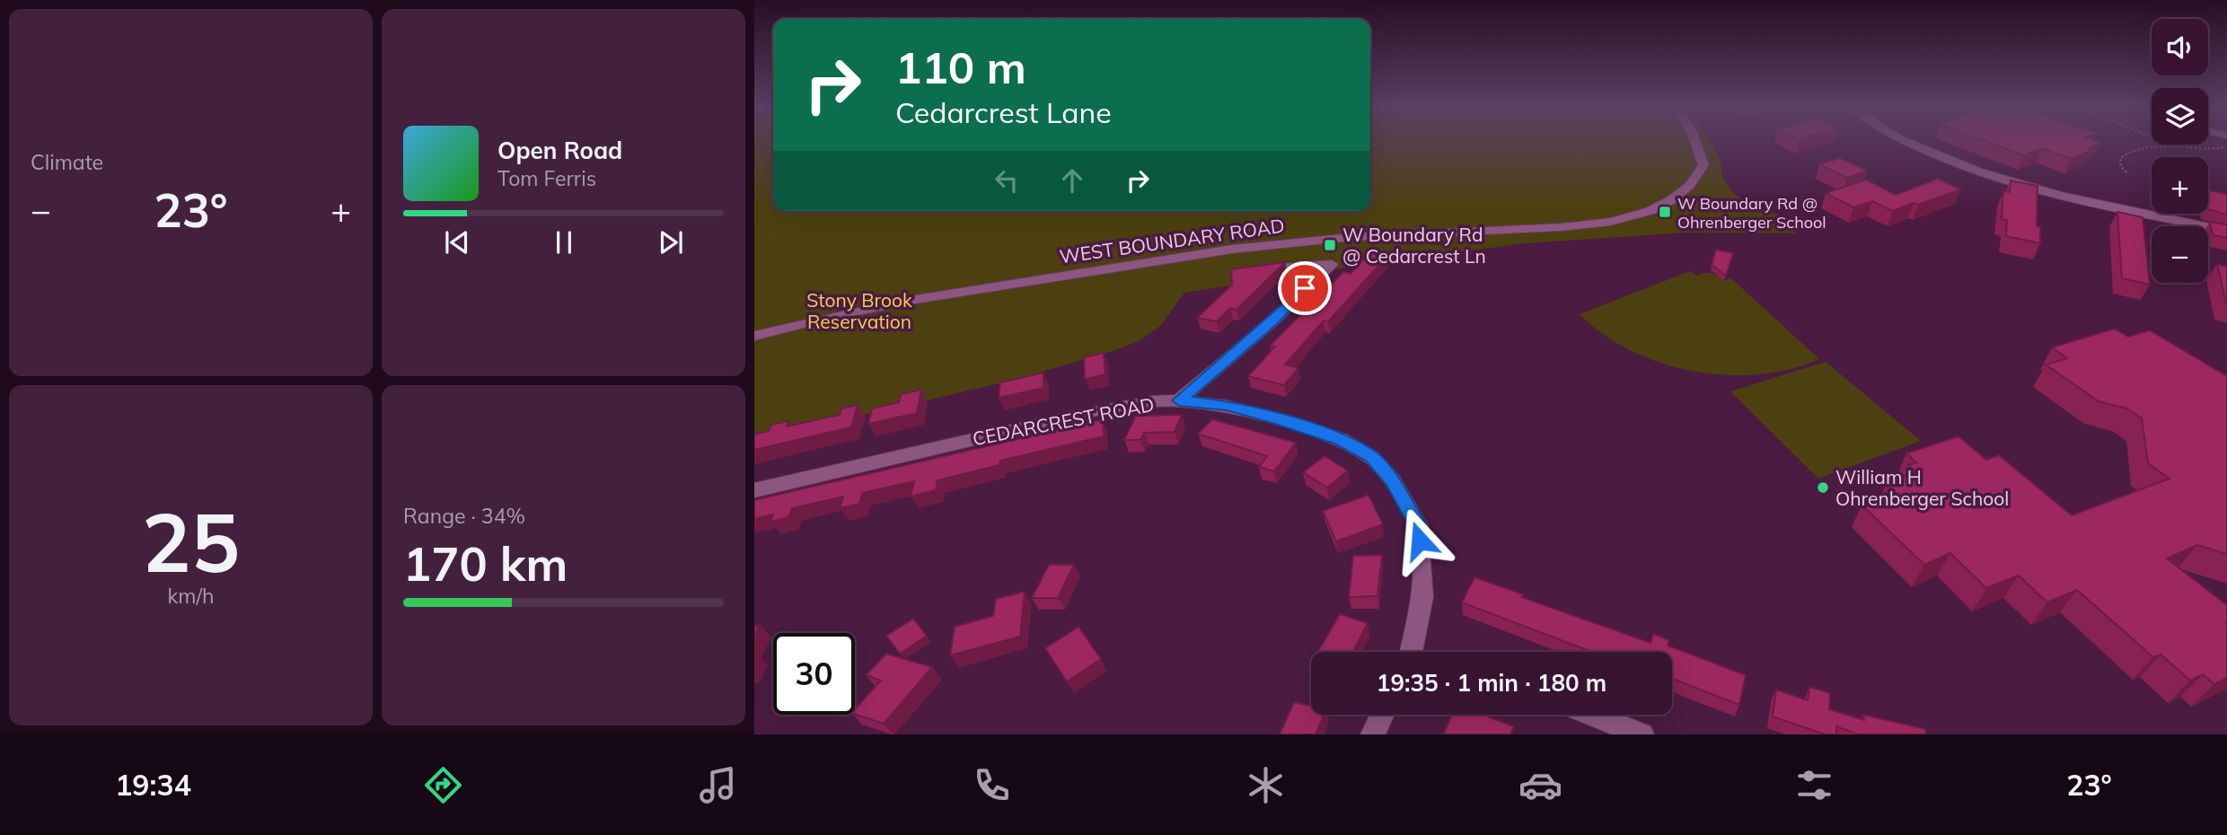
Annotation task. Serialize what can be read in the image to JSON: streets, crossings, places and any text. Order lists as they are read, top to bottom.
{
  "streets": {
    "street": ["WEST BOUNDARY ROAD", "CEDARCREST ROAD"]
  },
  "crossings": [
    ["WEST BOUNDARY ROAD", "CEDARCREST ROAD"]
  ],
  "parks": ["Stony Brook Reservation"],
  "places": {
    "transit": ["W Boundary Rd @ Ohrenberger School", "W Boundary Rd @ Cedarcrest Ln"],
    "other": ["William H Ohrenberger School"]
  },
  "page": {
    "tile": [
      "Climate",
      ["25", "km/h"],
      ["Range · 34%", "170 km"]
    ],
    "map_buttons": ["+", "−"],
    "turn": ["110 m", "Cedarcrest Lane"],
    "song": ["Open Road", "Tom Ferris"],
    "heat": ["−", "23°", "+"],
    "limit": "30",
    "trip": "19:35 · 1 min · 180 m",
    "tabs": ["19:34", "23°"]
  }
}
